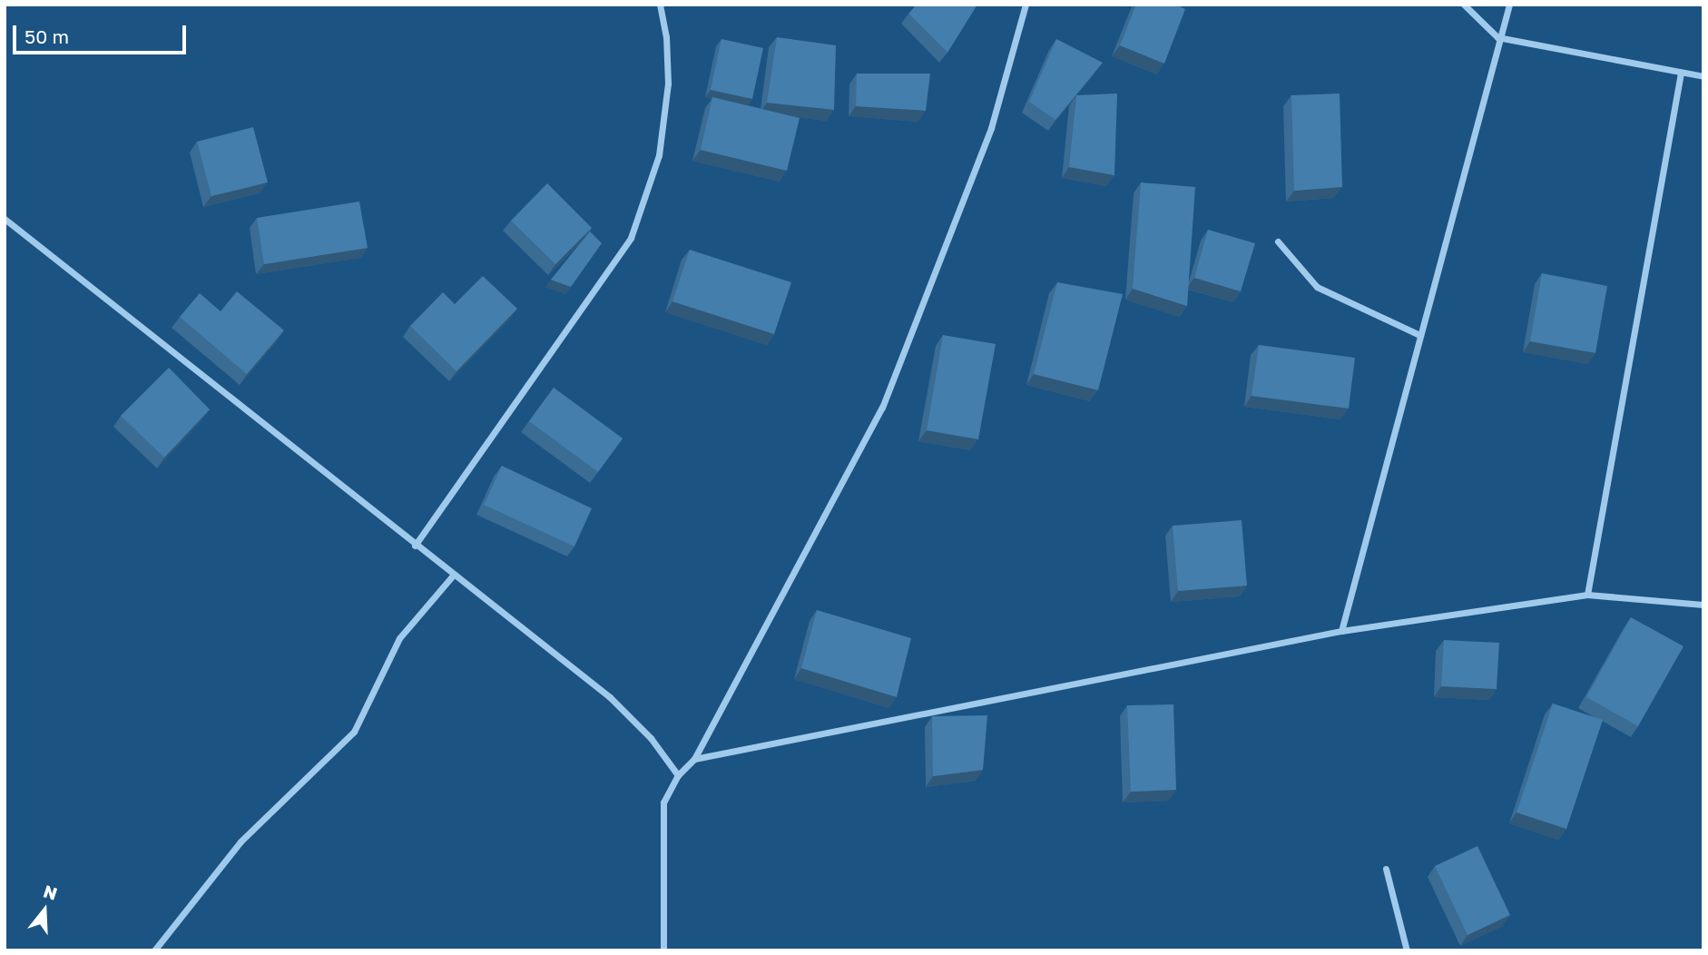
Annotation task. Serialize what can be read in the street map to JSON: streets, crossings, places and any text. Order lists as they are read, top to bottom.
{
  "scale_bar": "50 m",
  "north": "top"
}
